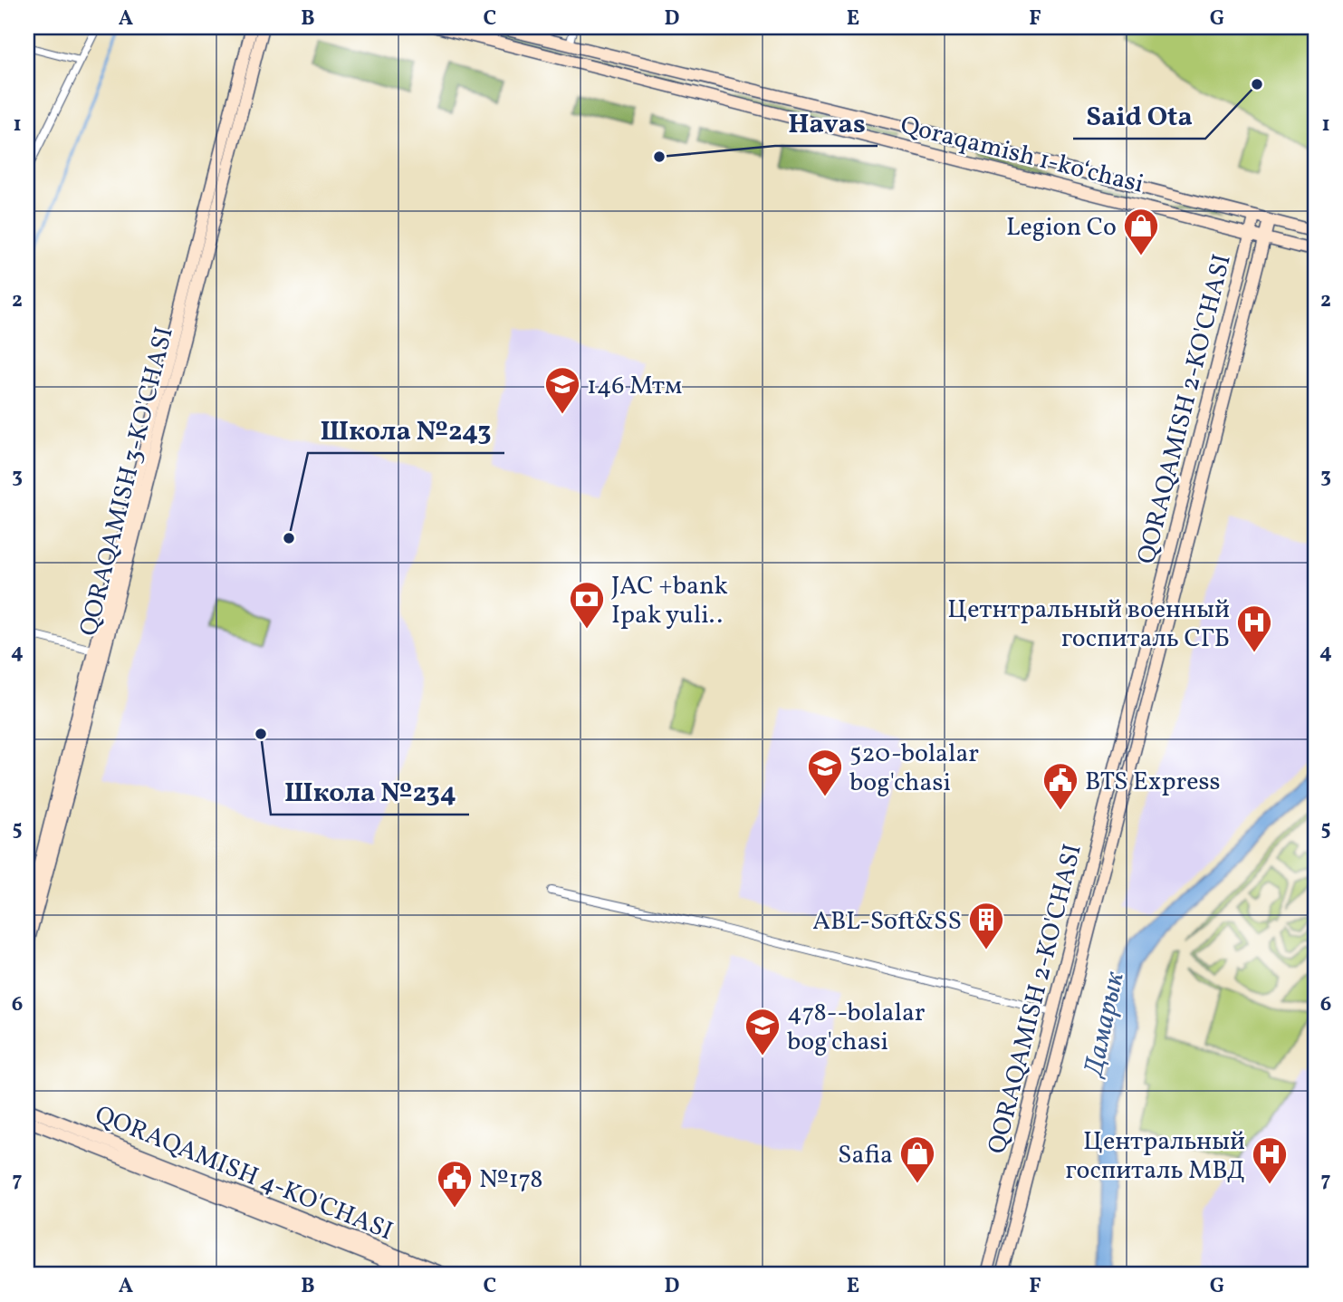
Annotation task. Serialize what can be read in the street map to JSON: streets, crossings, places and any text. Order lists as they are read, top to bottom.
{
  "streets": {
    "main road": [
      "Qoraqamish 1-koʻchasi",
      "QORAQAMISH 2-KO'CHASI",
      "QORAQAMISH 3-KO'CHASI",
      "QORAQAMISH 4-KO'CHASI"
    ]
  },
  "crossings": [
    ["Qoraqamish 1-koʻchasi", "QORAQAMISH 2-KO'CHASI"]
  ],
  "water": ["Дамарык"],
  "places": {
    "other": [
      "Said Ota",
      "Havas",
      "Школа №243",
      "Школа №234"
    ],
    "shop": ["Legion Co", "Safia"],
    "school or university": ["146 Мтм", "520-bolalar bog'chasi", "478--bolalar bog'chasi"],
    "bank": ["JAC +bank Ipak yuli.."],
    "hospital": ["Цетнтральный военный госпиталь СГБ", "Центральный госпиталь МВД"],
    "public building": ["BTS Express", "№178"],
    "building": ["ABL-Soft&SS"]
  },
  "grid": {
    "columns": [
      "A",
      "B",
      "C",
      "D",
      "E",
      "F",
      "G"
    ],
    "rows": [
      "1",
      "2",
      "3",
      "4",
      "5",
      "6",
      "7"
    ]
  }
}
